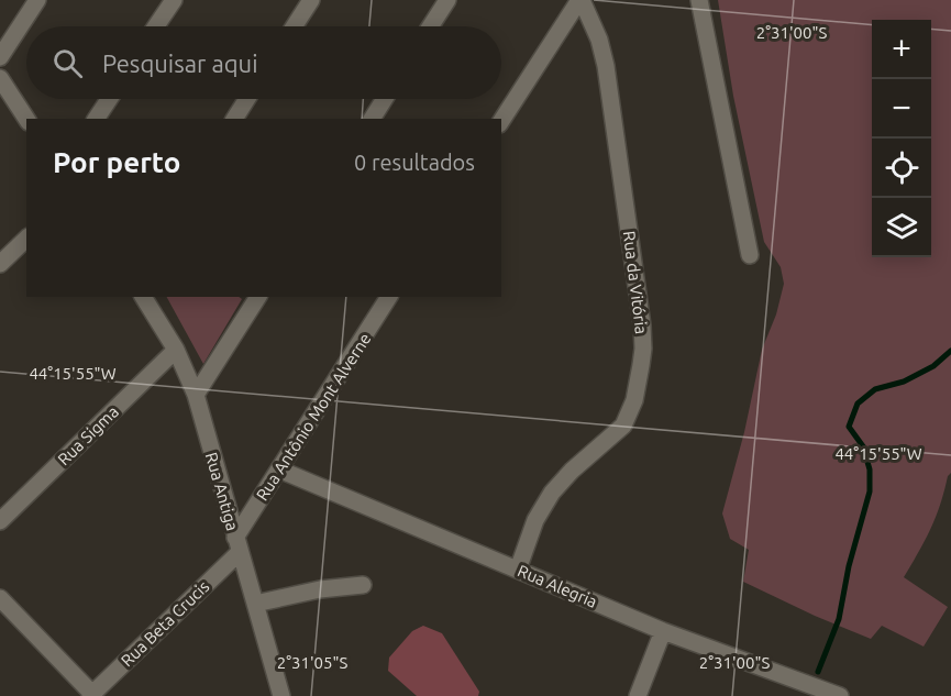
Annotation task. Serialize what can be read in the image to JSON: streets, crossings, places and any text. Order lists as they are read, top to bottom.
{
  "streets": {
    "street": [
      "Rua da Vitória",
      "Rua Antônio Mont Alverne",
      "Rua Sigma",
      "Rua Antiga",
      "Rua Alegria",
      "Rua Beta Crucis"
    ]
  },
  "crossings": [
    ["Rua da Vitória", "Rua Alegria"],
    ["Rua Antônio Mont Alverne", "Rua Antiga"],
    ["Rua Antônio Mont Alverne", "Rua Alegria"],
    ["Rua Antônio Mont Alverne", "Rua Beta Crucis"],
    ["Rua Sigma", "Rua Antiga"],
    ["Rua Antiga", "Rua Beta Crucis"]
  ],
  "page": {
    "map_buttons": ["+", "−"],
    "search": "Pesquisar aqui",
    "heading": ["Por perto", "0 resultados"]
  },
  "coordinates": ["2°31'00\"S", "44°15'55\"W", "2°31'05\"S"]
}
